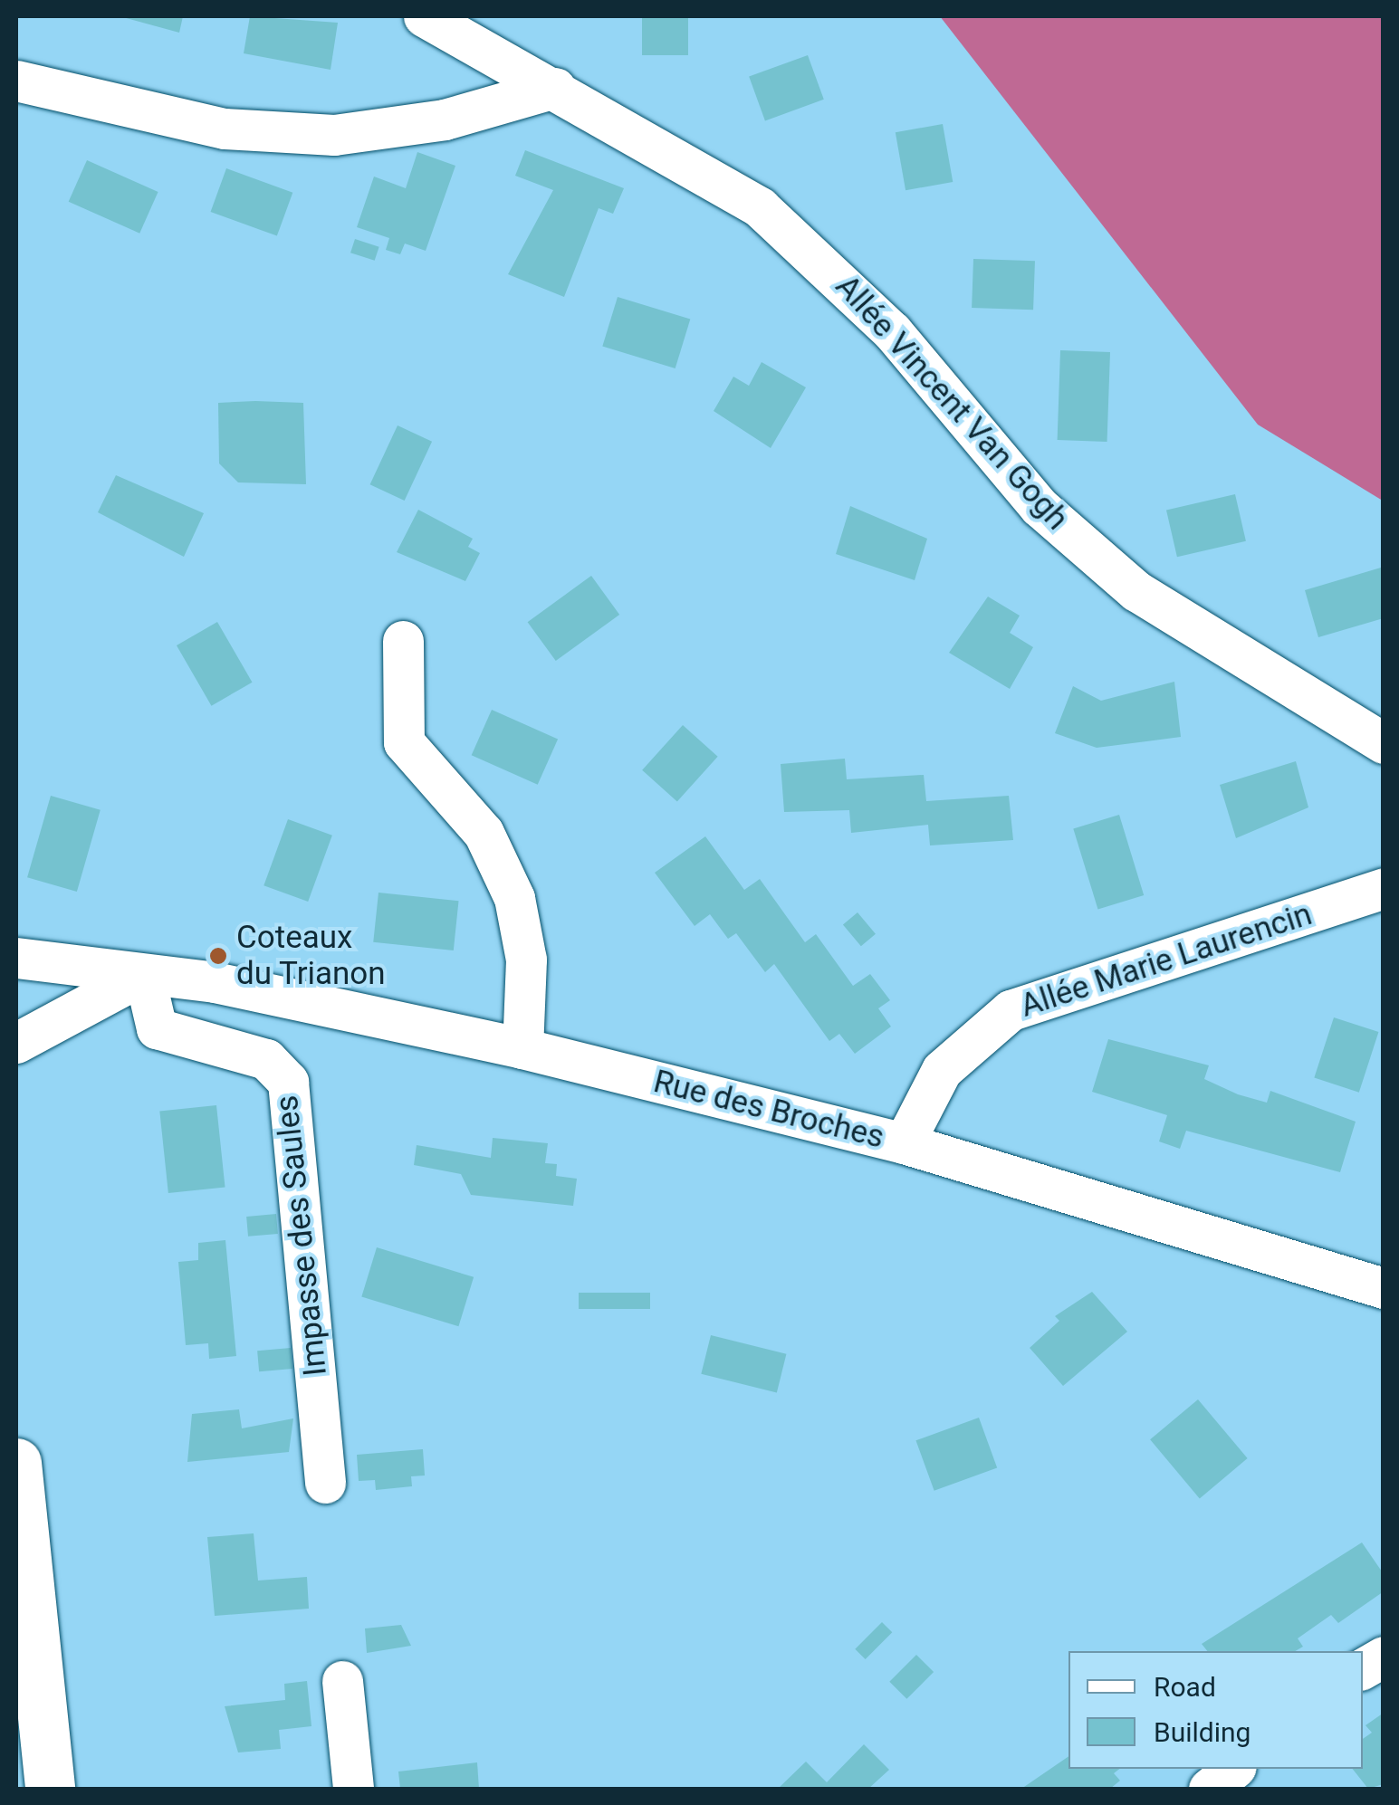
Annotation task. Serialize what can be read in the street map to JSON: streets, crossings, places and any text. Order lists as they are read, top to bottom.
{
  "streets": {
    "street": [
      "Allée Vincent Van Gogh",
      "Allée Marie Laurencin",
      "Rue des Broches",
      "Impasse des Saules"
    ]
  },
  "crossings": [
    ["Allée Marie Laurencin", "Rue des Broches"],
    ["Rue des Broches", "Impasse des Saules"]
  ],
  "places": ["Coteaux du Trianon"],
  "legend": ["Road", "Building"]
}
